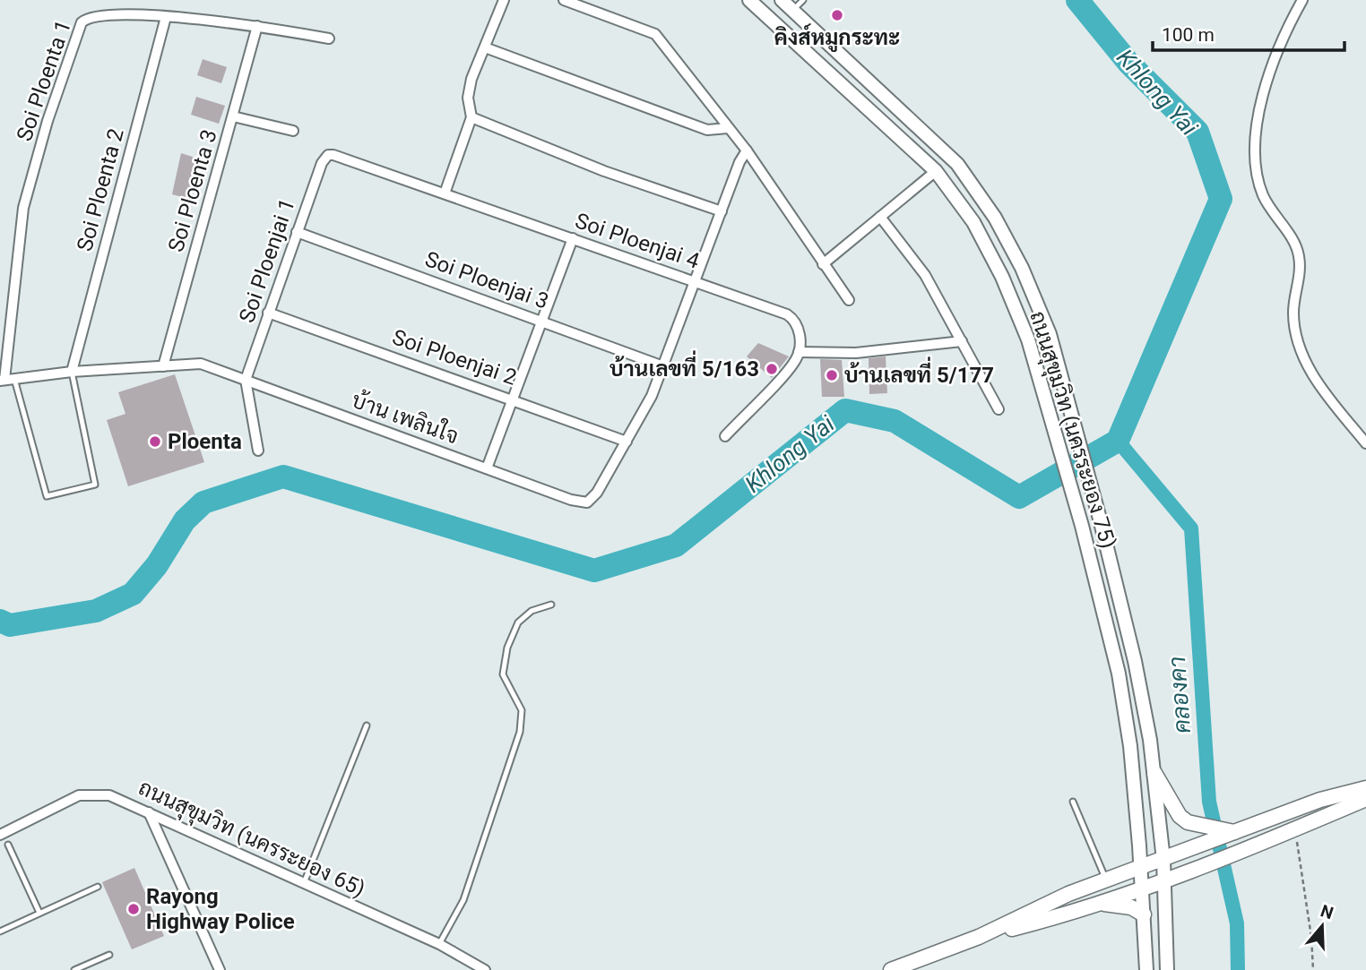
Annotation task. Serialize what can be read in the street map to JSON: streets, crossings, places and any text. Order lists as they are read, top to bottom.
{
  "streets": {
    "street": [
      "Soi Ploenta 1",
      "Soi Ploenta 2",
      "Soi Ploenta 3",
      "Soi Ploenjai 4",
      "Soi Ploenjai 1",
      "Soi Ploenjai 3",
      "Soi Ploenjai 2",
      "บ้าน เพลินใจ",
      "ถนนสุขุมวิท (นครระยอง 75)",
      "ถนนสุขุมวิท (นครระยอง 65)"
    ]
  },
  "crossings": [
    ["Soi Ploenta 1", "Soi Ploenta 2"],
    ["Soi Ploenta 3", "บ้าน เพลินใจ"],
    ["Soi Ploenjai 4", "Soi Ploenjai 1"],
    ["Soi Ploenjai 1", "Soi Ploenjai 3"],
    ["Soi Ploenjai 1", "Soi Ploenjai 2"],
    ["Soi Ploenjai 1", "บ้าน เพลินใจ"],
    ["Soi Ploenjai 2", "บ้าน เพลินใจ"]
  ],
  "water": ["Khlong Yai", "คลองคา"],
  "places": [
    "คิงส์หมูกระทะ",
    "บ้านเลขที่ 5/163",
    "บ้านเลขที่ 5/177",
    "Ploenta",
    "Rayong Highway Police"
  ],
  "scale_bar": "100 m",
  "north": "top"
}
